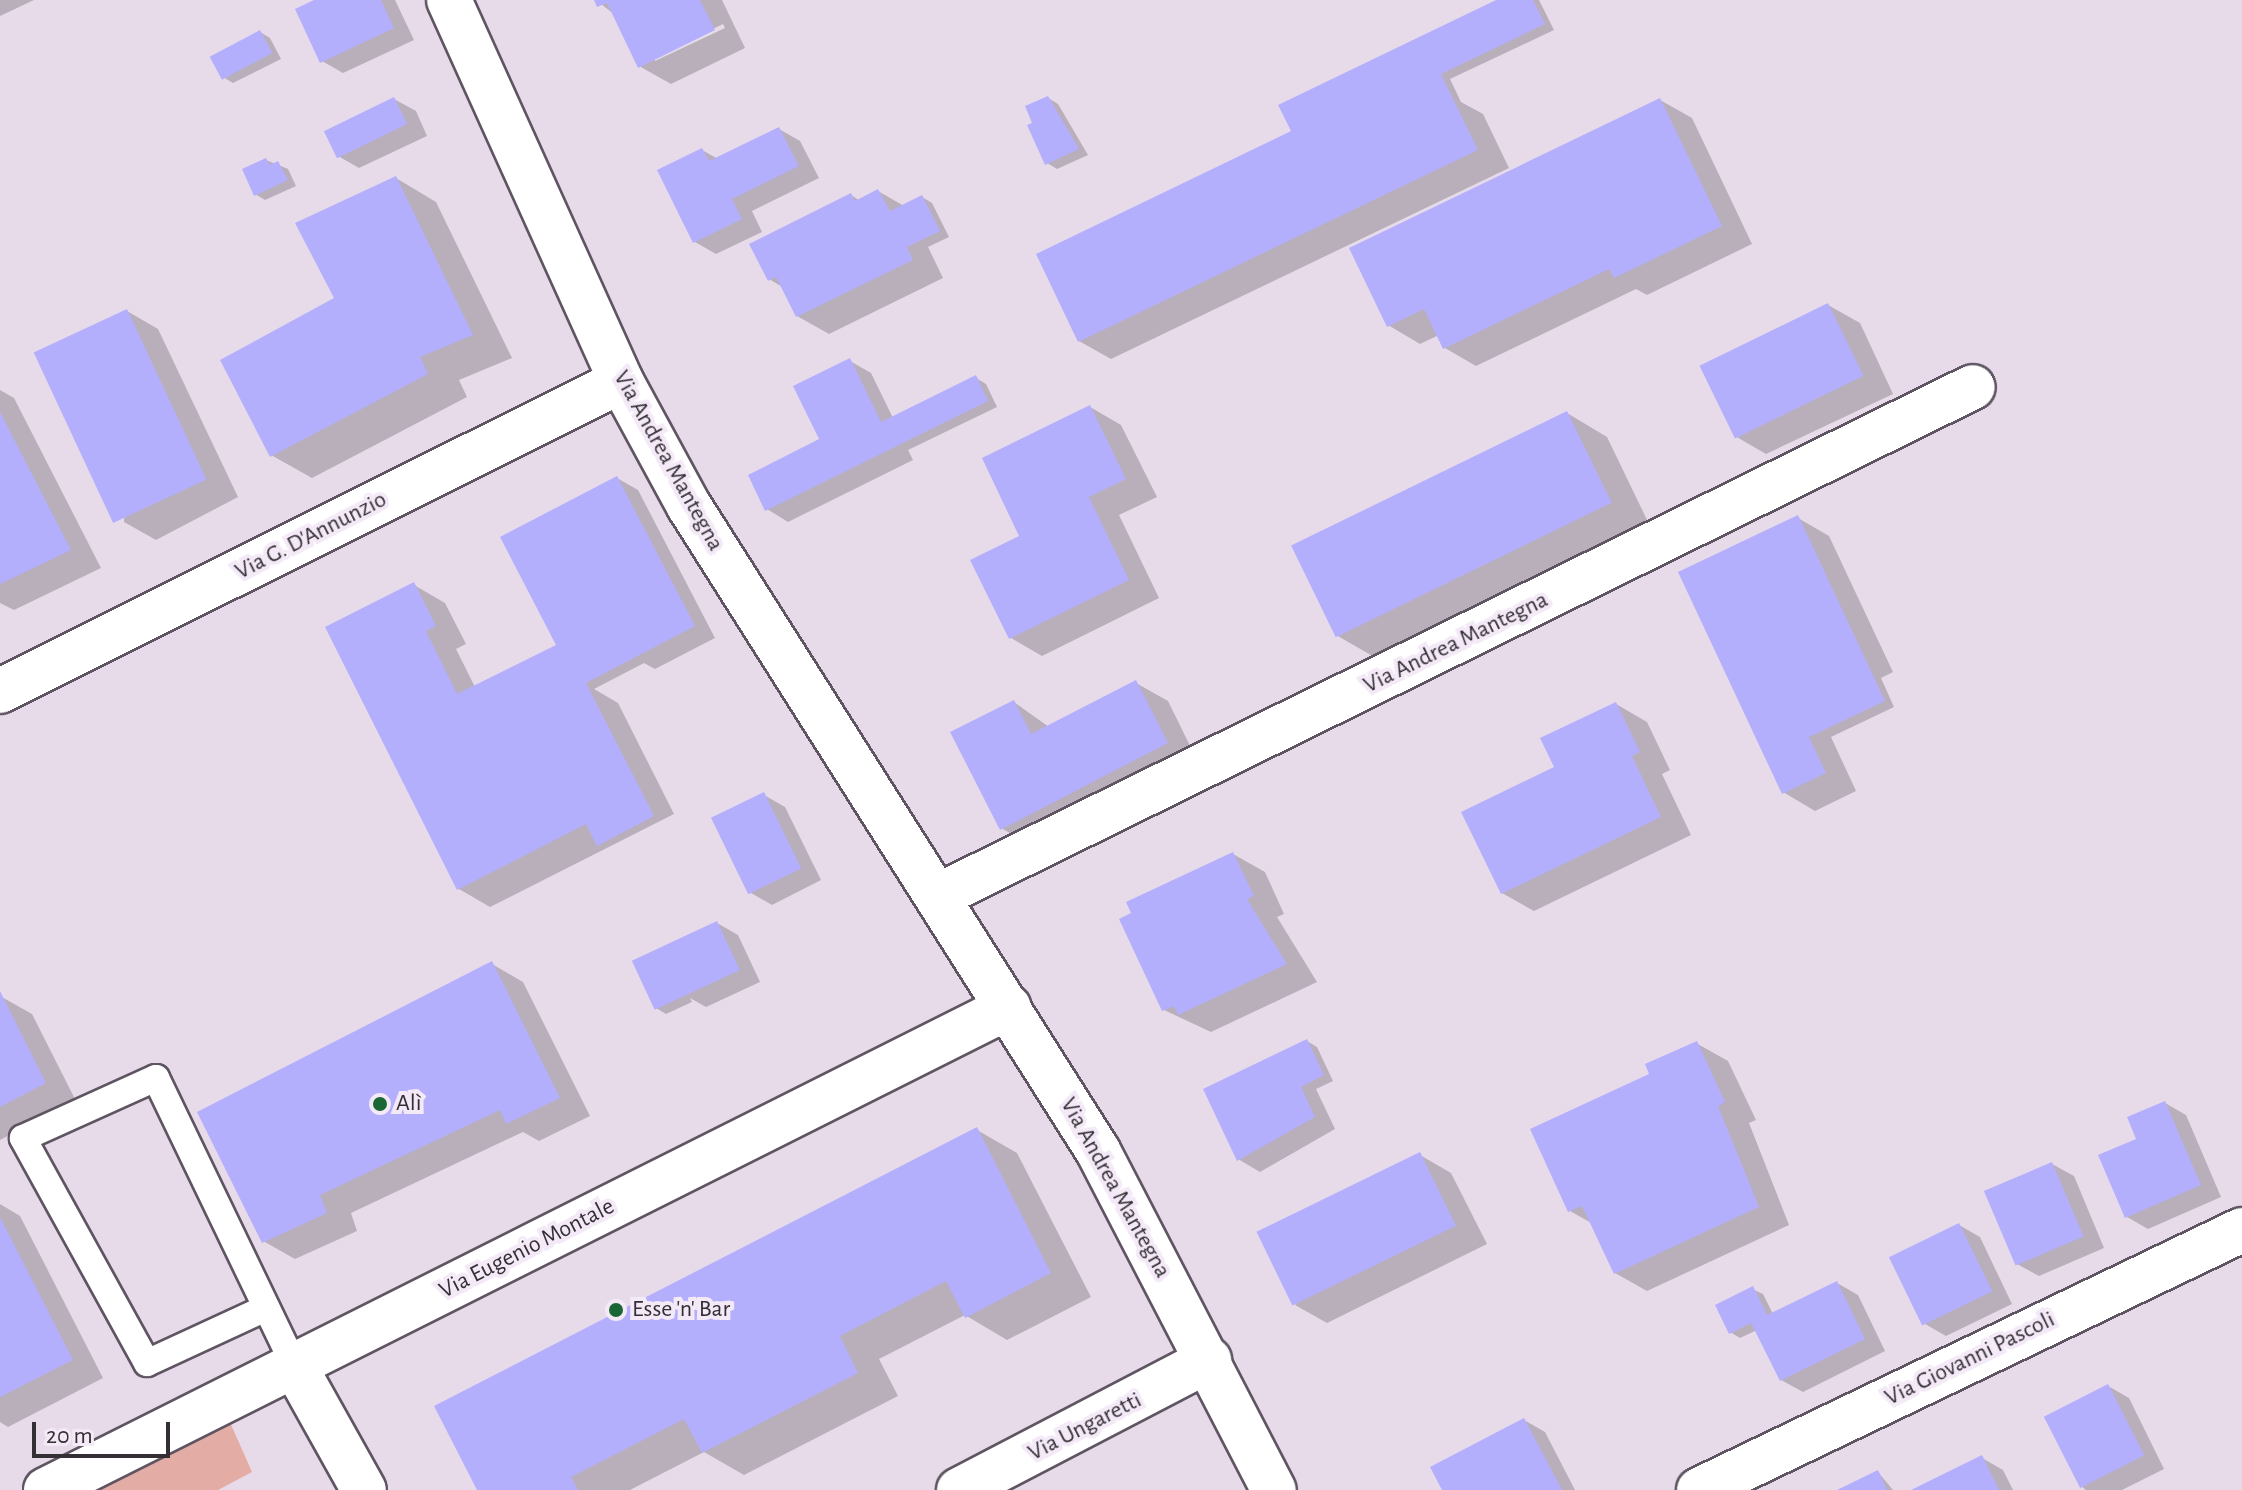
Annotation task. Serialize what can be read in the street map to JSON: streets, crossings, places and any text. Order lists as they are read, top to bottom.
{
  "streets": {
    "street": [
      "Via Andrea Mantegna",
      "Via G. D'Annunzio",
      "Via Eugenio Montale",
      "Via Giovanni Pascoli",
      "Via Ungaretti"
    ]
  },
  "crossings": [
    ["Via Andrea Mantegna", "Via G. D'Annunzio"],
    ["Via Andrea Mantegna", "Via Eugenio Montale"],
    ["Via Andrea Mantegna", "Via Ungaretti"]
  ],
  "places": ["Alì", "Esse 'n' Bar"],
  "scale_bar": "20 m"
}
